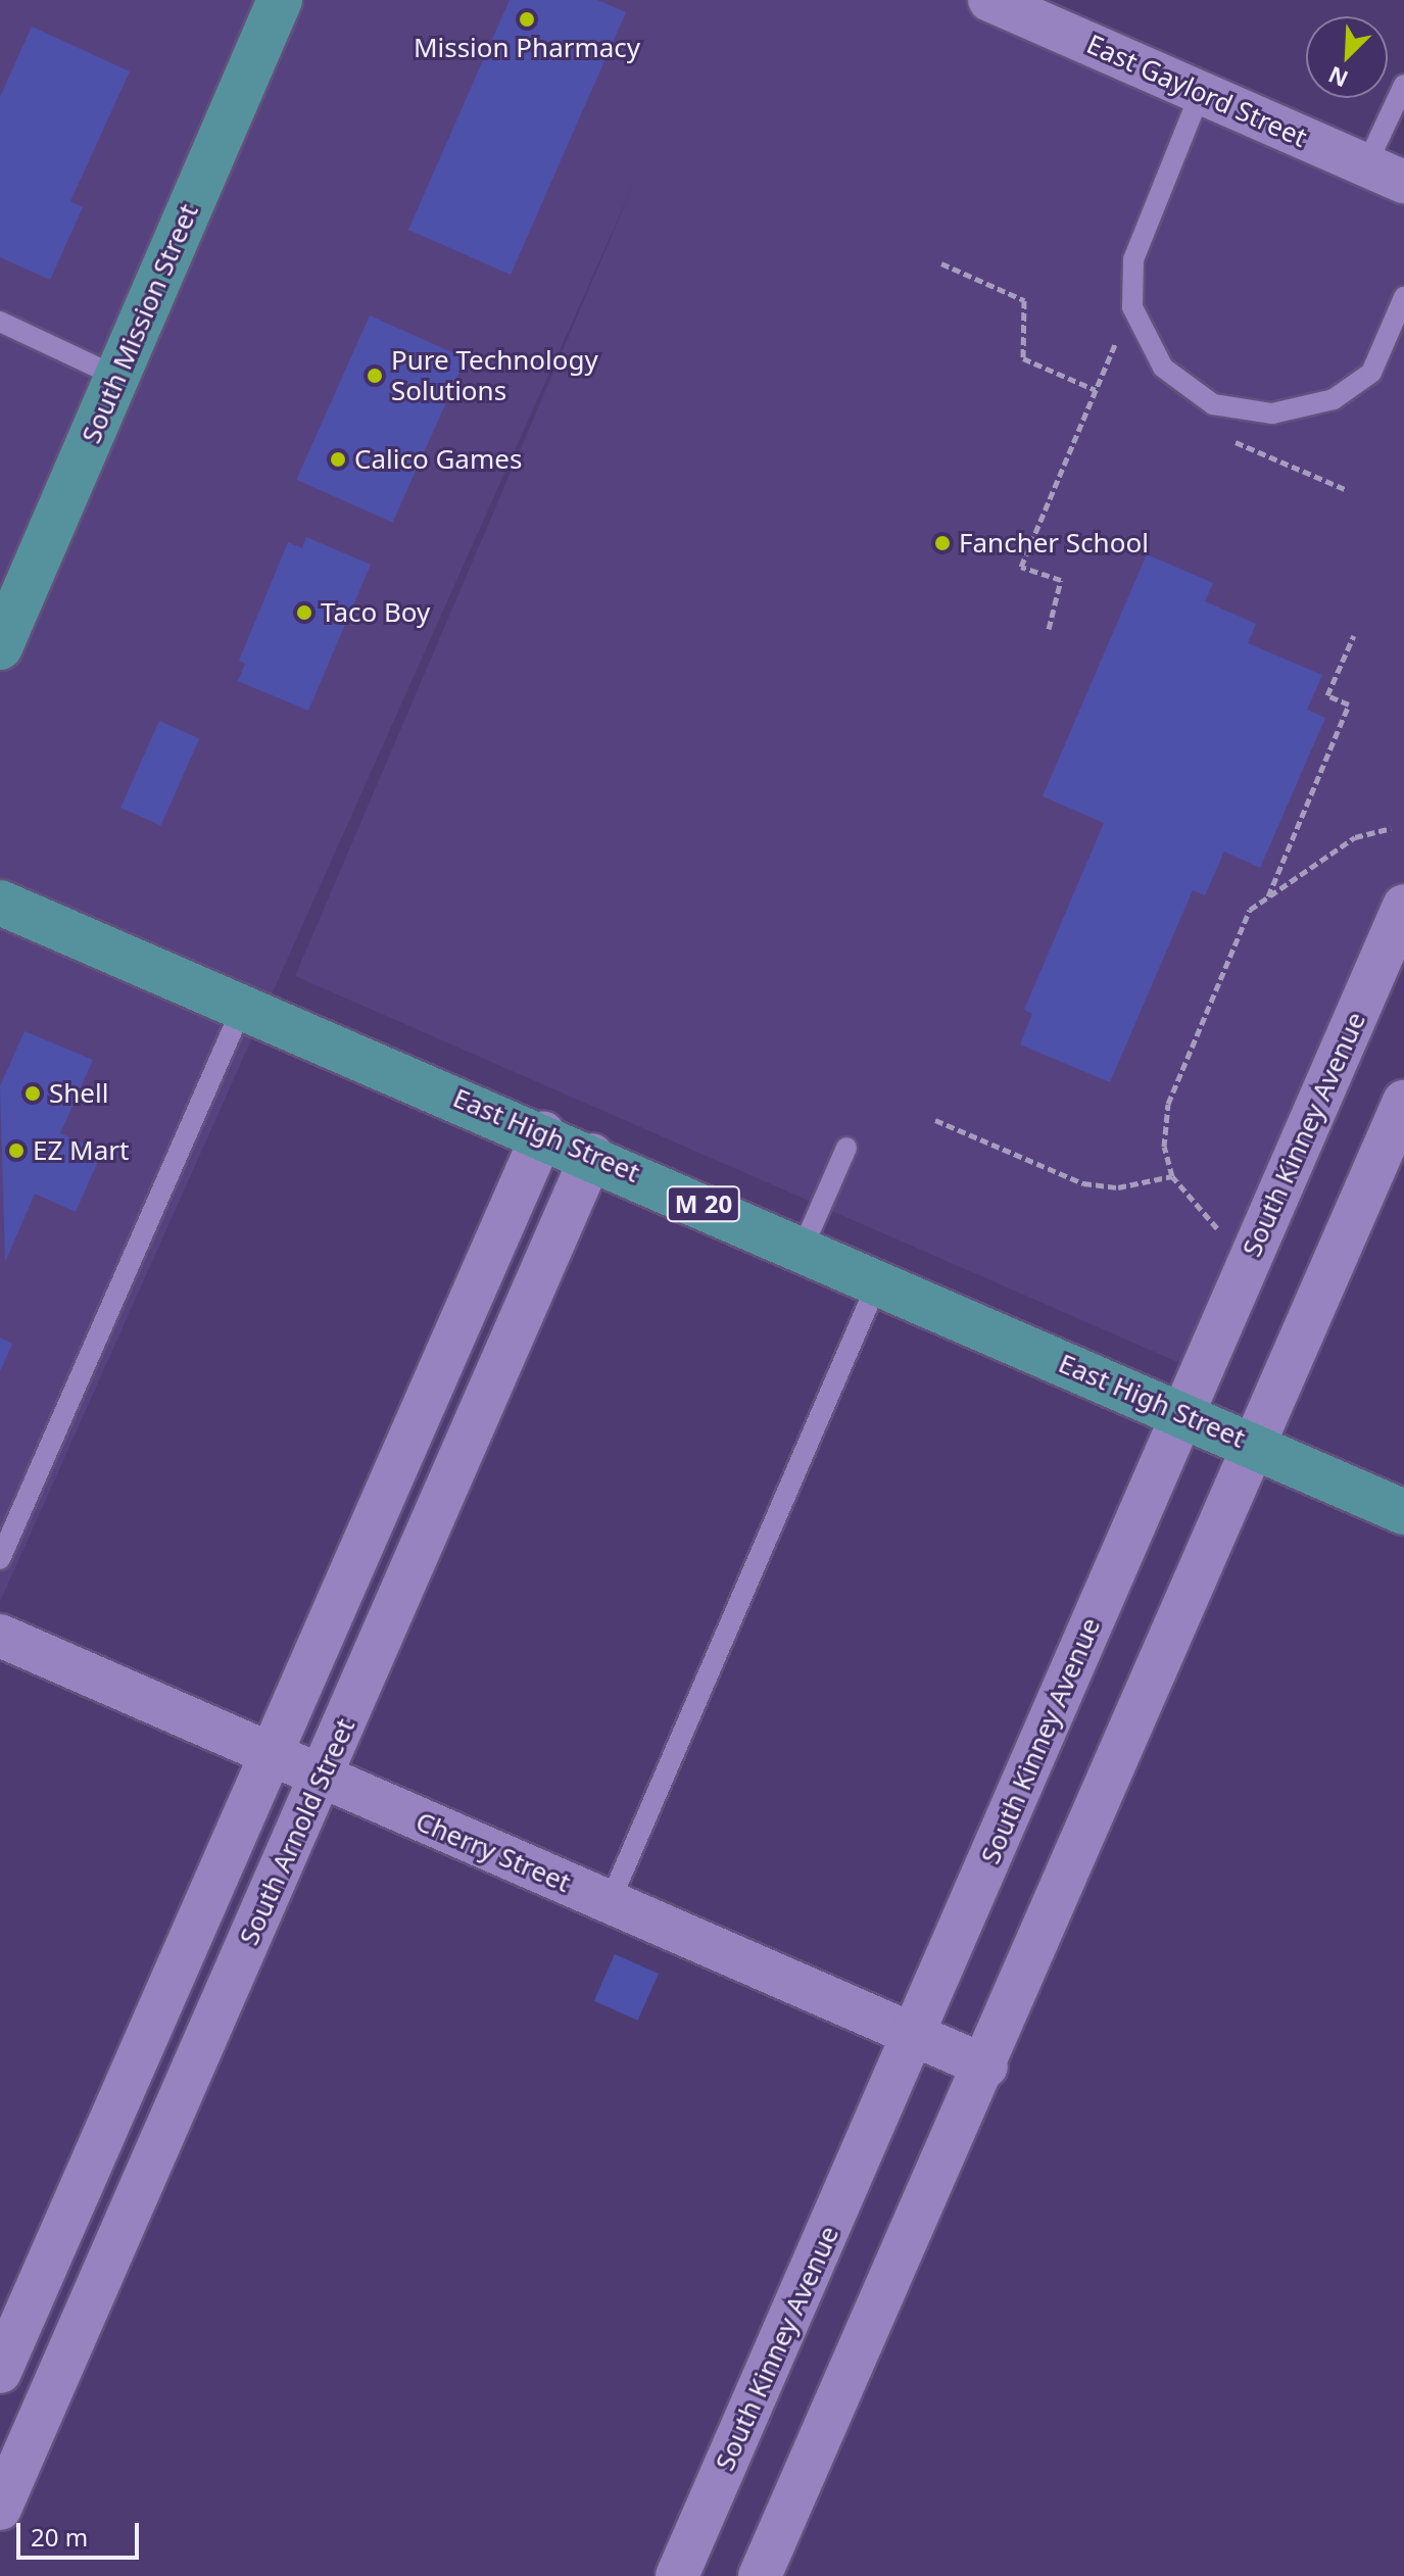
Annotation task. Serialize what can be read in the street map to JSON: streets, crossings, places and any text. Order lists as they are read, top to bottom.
{
  "streets": {
    "main road": ["South Mission Street", "East High Street", "M 20"],
    "street": [
      "East Gaylord Street",
      "South Kinney Avenue",
      "South Arnold Street",
      "Cherry Street"
    ]
  },
  "crossings": [
    ["South Kinney Avenue", "East High Street"],
    ["South Kinney Avenue", "Cherry Street"],
    ["East High Street", "South Arnold Street"],
    ["South Arnold Street", "Cherry Street"]
  ],
  "places": [
    "Mission Pharmacy",
    "Pure Technology Solutions",
    "Calico Games",
    "Fancher School",
    "Taco Boy",
    "Shell",
    "EZ Mart"
  ],
  "scale_bar": "20 m",
  "north": "bottom left"
}
